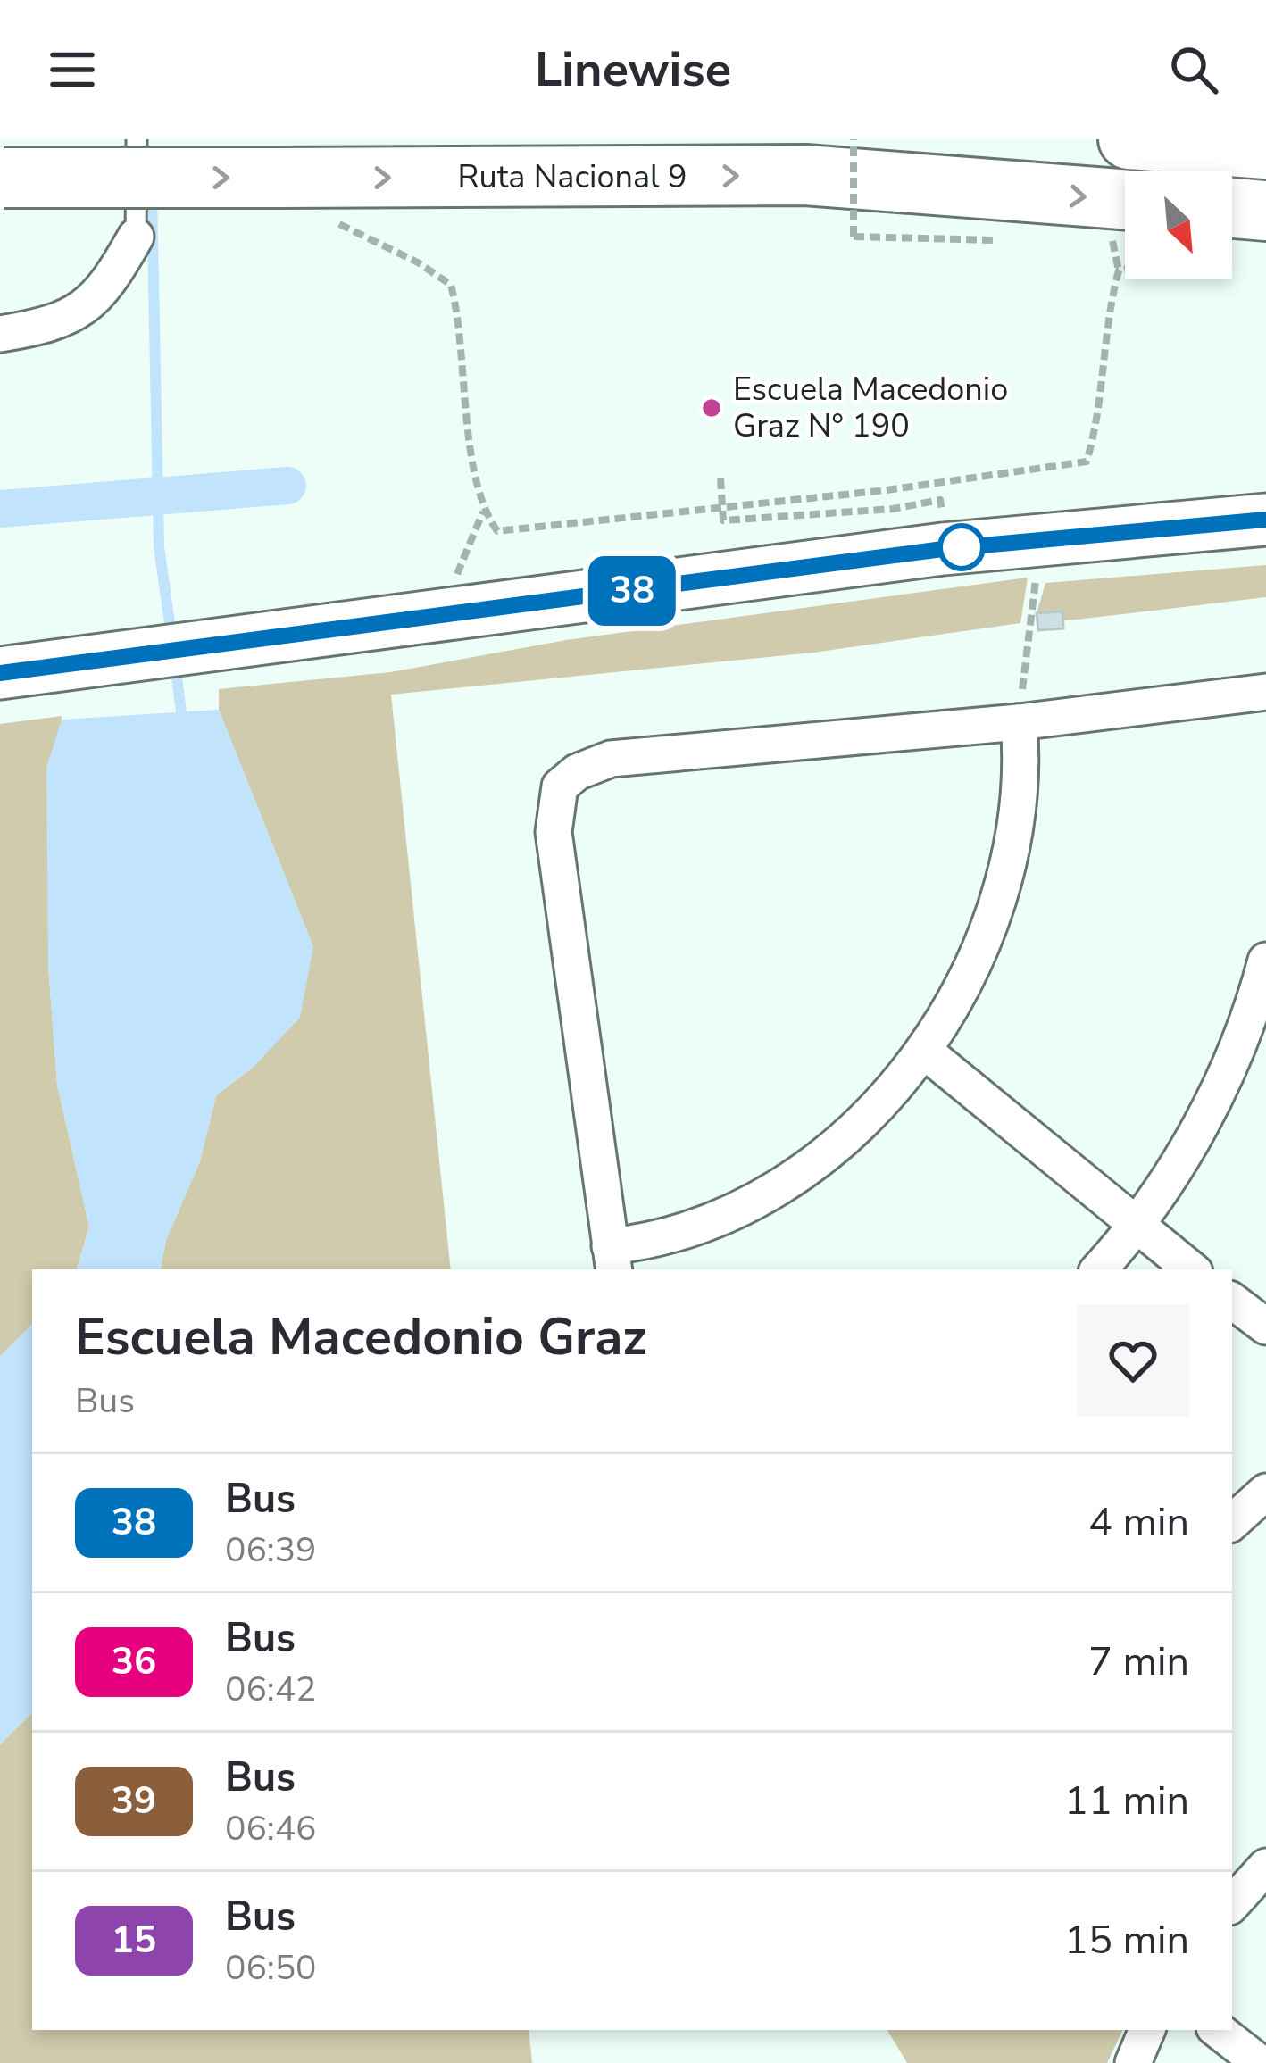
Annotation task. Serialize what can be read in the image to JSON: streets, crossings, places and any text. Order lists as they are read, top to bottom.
{
  "streets": {
    "highway": ["Ruta Nacional 9"]
  },
  "one_way": ["Ruta Nacional 9"],
  "places": ["Escuela Macedonio Graz N° 190"],
  "lines": ["bus line 38"],
  "north": "bottom right",
  "page": {
    "header": "Linewise",
    "on_map": "38",
    "heading": ["Escuela Macedonio Graz", "Bus"],
    "list": [
      {
        "mark": "38",
        "name": "Bus",
        "note": "06:39",
        "value": "4 min"
      },
      {
        "mark": "36",
        "name": "Bus",
        "note": "06:42",
        "value": "7 min"
      },
      {
        "mark": "39",
        "name": "Bus",
        "note": "06:46",
        "value": "11 min"
      },
      {
        "mark": "15",
        "name": "Bus",
        "note": "06:50",
        "value": "15 min"
      }
    ]
  }
}
